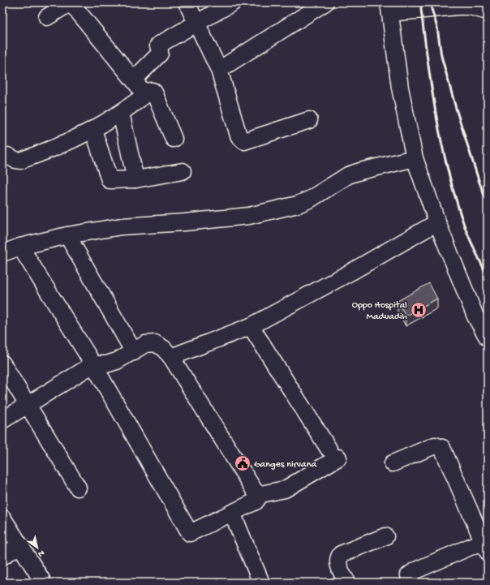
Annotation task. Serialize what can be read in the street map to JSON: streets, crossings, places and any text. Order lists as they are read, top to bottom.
{
  "places": {
    "hospital": ["Oppo Hospital Maduadih"],
    "public building": ["Ganges nirvana"]
  },
  "north": "bottom right"
}
